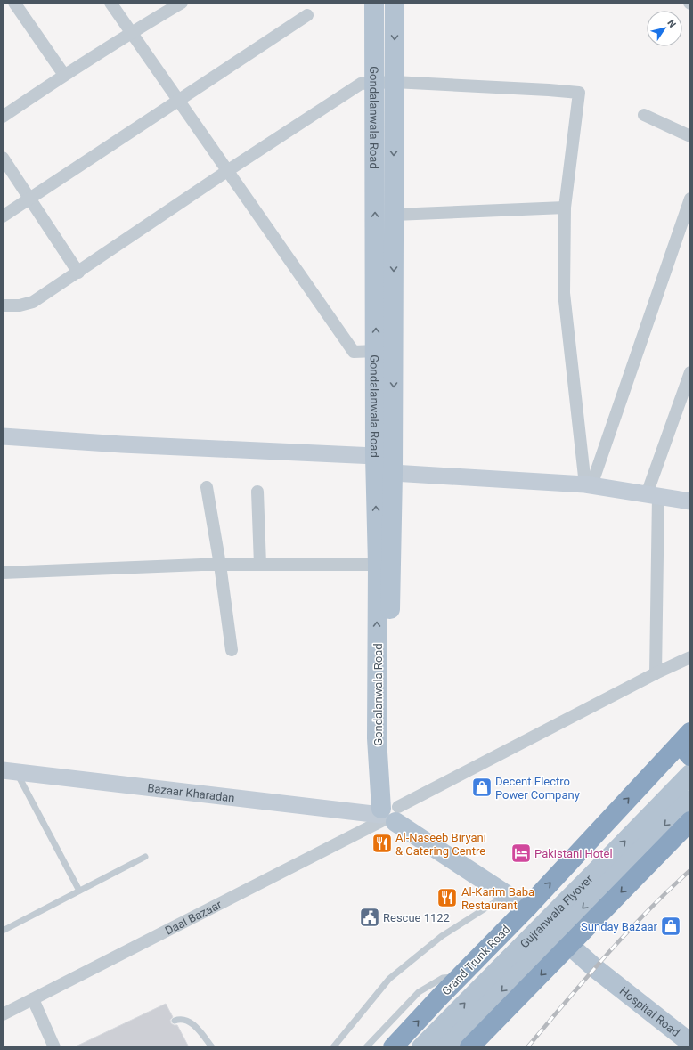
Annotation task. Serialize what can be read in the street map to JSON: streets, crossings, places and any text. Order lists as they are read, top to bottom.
{
  "streets": {
    "highway": ["Grand Trunk Road"],
    "main road": ["Gondalanwala Road", "Gujranwala Flyover", "Hospital Road"],
    "street": ["Bazaar Kharadan", "Daal Bazaar"]
  },
  "crossings": [
    ["Gondalanwala Road", "Bazaar Kharadan"],
    ["Gondalanwala Road", "Daal Bazaar"],
    ["Bazaar Kharadan", "Daal Bazaar"]
  ],
  "places": {
    "shop": ["Decent Electro Power Company", "Sunday Bazaar"],
    "restaurant": ["Al-Naseeb Biryani & Catering Centre", "Al-Karim Baba Restaurant"],
    "hotel": ["Pakistani Hotel"],
    "public building": ["Rescue 1122"]
  },
  "north": "top right"
}
